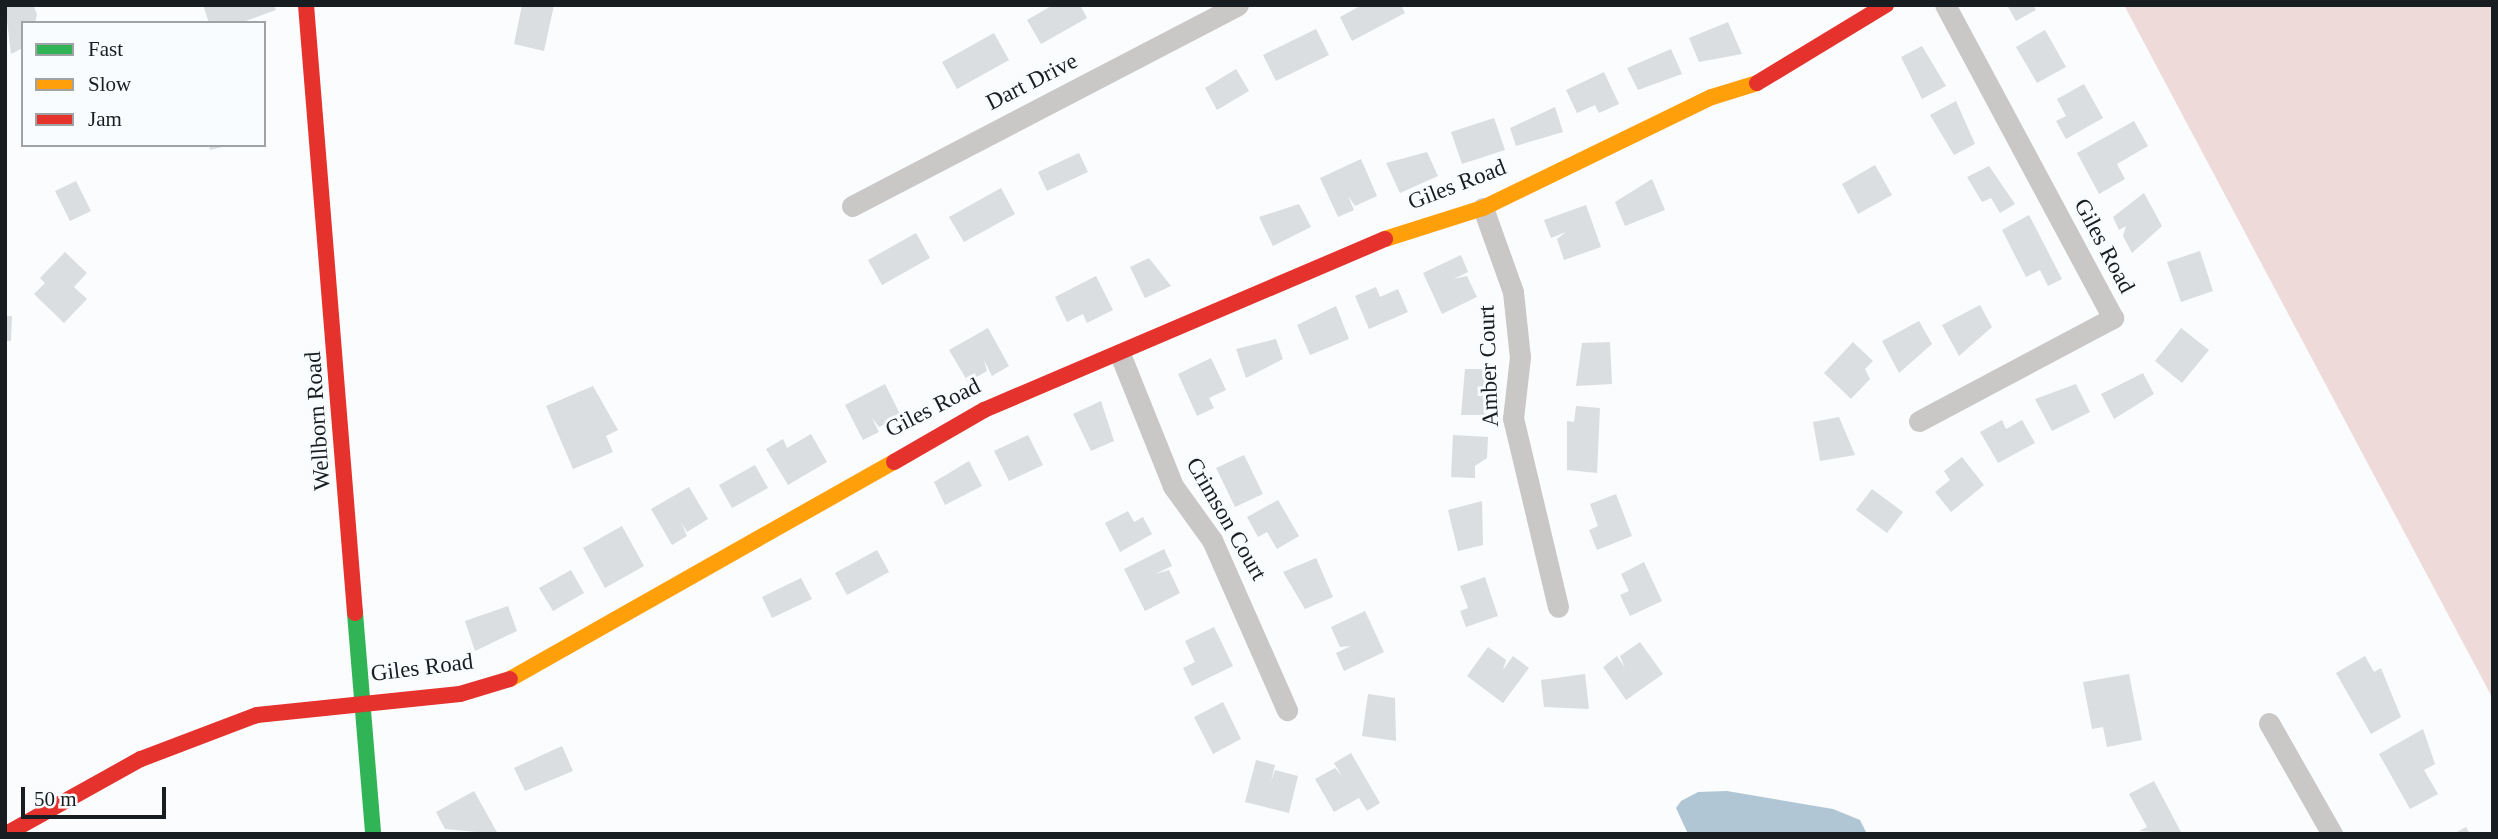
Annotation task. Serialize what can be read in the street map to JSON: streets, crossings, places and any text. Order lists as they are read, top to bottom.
{
  "streets": {
    "street": [
      "Dart Drive",
      "Giles Road",
      "Amber Court",
      "Wellborn Road",
      "Crimson Court"
    ]
  },
  "crossings": [
    ["Giles Road", "Amber Court"],
    ["Giles Road", "Wellborn Road"],
    ["Giles Road", "Crimson Court"]
  ],
  "legend": ["Fast", "Slow", "Jam"],
  "scale_bar": "50 m"
}
